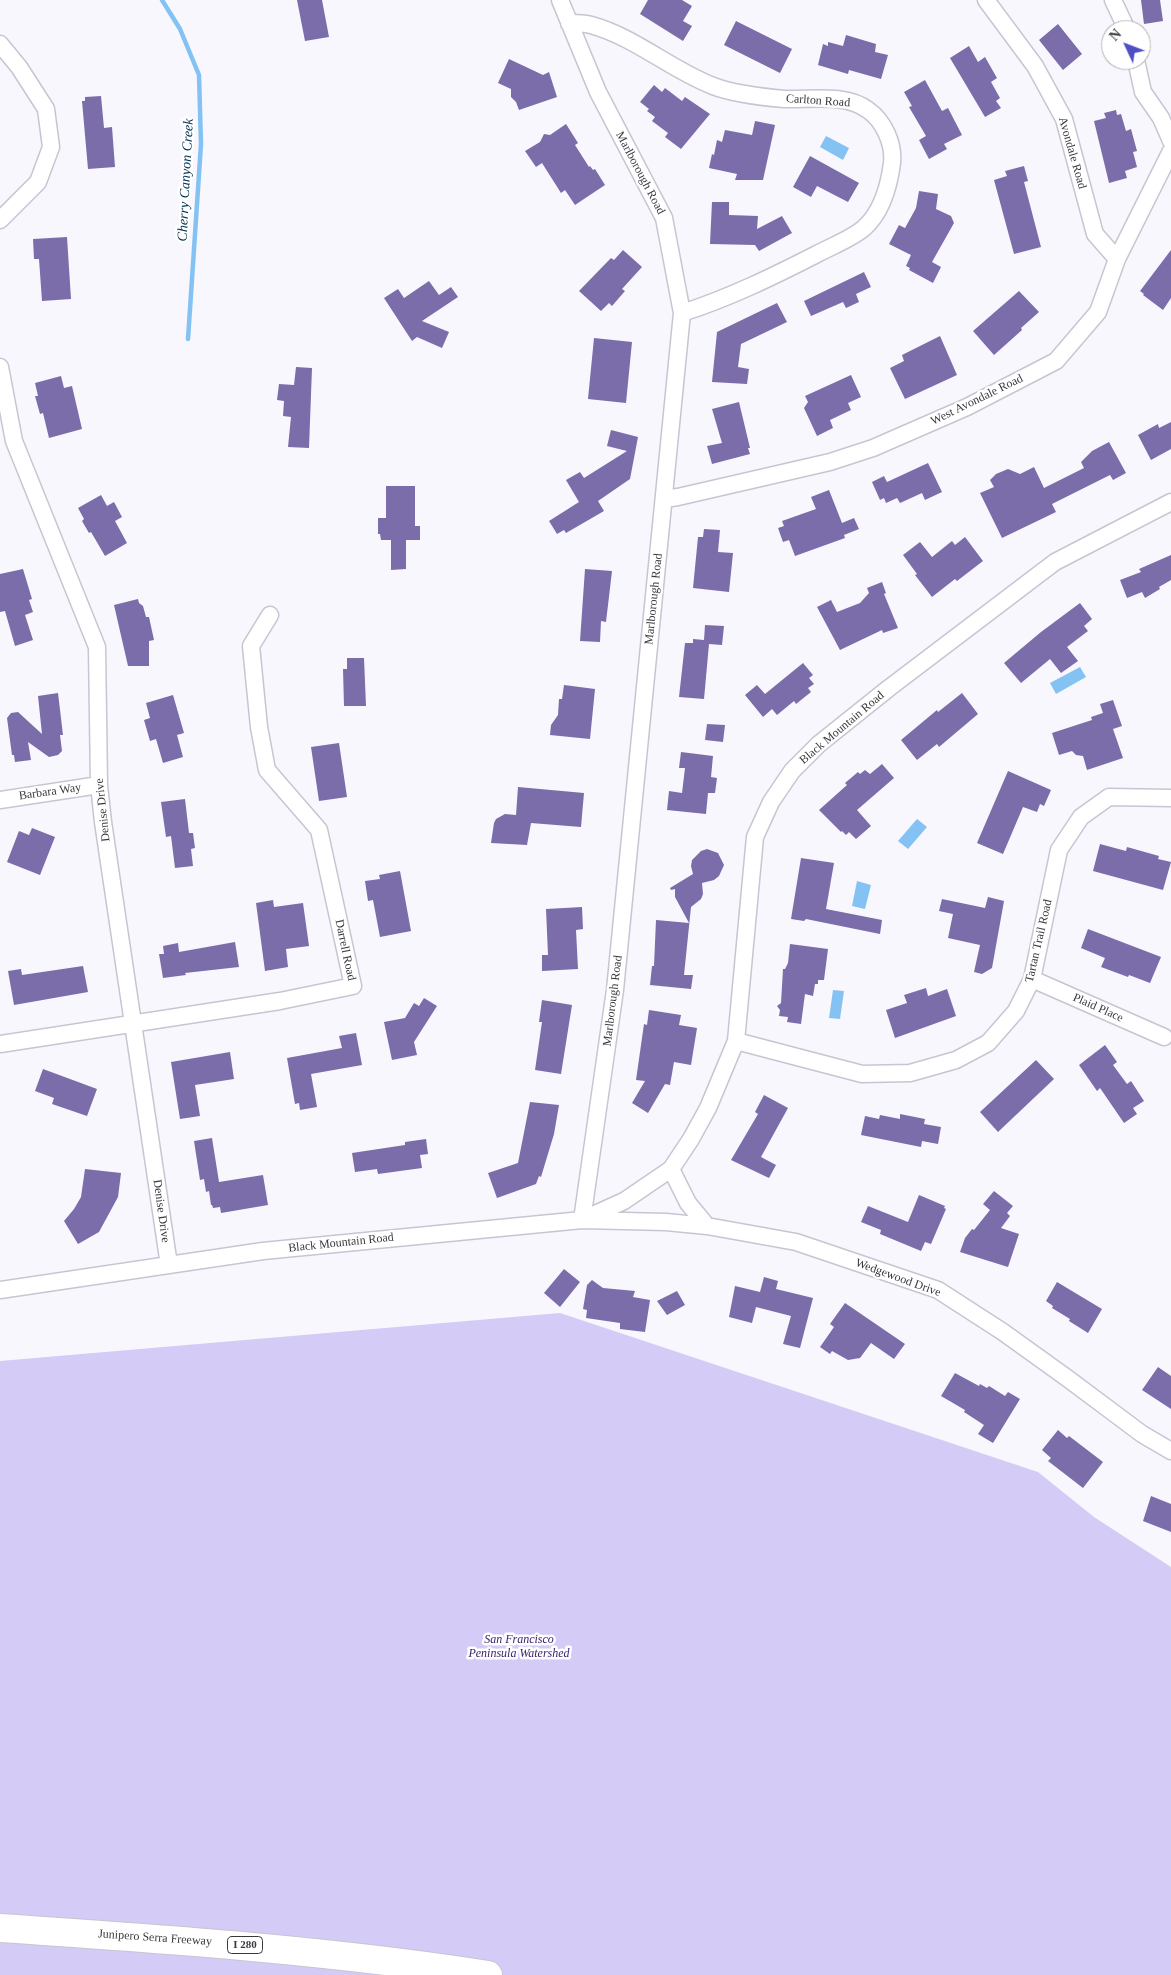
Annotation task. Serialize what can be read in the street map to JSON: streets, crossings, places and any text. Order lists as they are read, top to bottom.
{
  "streets": {
    "highway": ["Junipero Serra Freeway", "I 280"],
    "street": [
      "Carlton Road",
      "Avondale Road",
      "Marlborough Road",
      "West Avondale Road",
      "Black Mountain Road",
      "Barbara Way",
      "Denise Drive",
      "Tartan Trail Road",
      "Darrell Road",
      "Plaid Place",
      "Wedgewood Drive"
    ]
  },
  "crossings": [
    ["Carlton Road", "Marlborough Road"],
    ["Avondale Road", "West Avondale Road"],
    ["Marlborough Road", "West Avondale Road"],
    ["Marlborough Road", "Black Mountain Road"],
    ["Marlborough Road", "Wedgewood Drive"],
    ["Black Mountain Road", "Denise Drive"],
    ["Black Mountain Road", "Tartan Trail Road"],
    ["Black Mountain Road", "Wedgewood Drive"],
    ["Barbara Way", "Denise Drive"],
    ["Denise Drive", "Darrell Road"],
    ["Tartan Trail Road", "Plaid Place"]
  ],
  "water": ["Cherry Canyon Creek"],
  "parks": ["San Francisco Peninsula Watershed"],
  "north": "top left"
}
